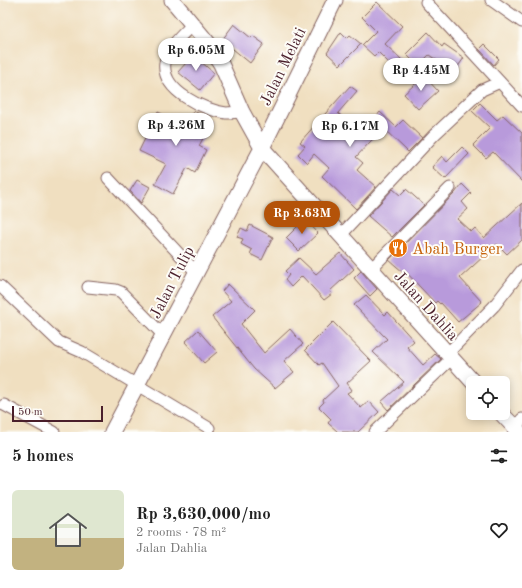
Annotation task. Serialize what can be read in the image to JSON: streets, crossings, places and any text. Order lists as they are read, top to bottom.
{
  "streets": {
    "main road": ["Jalan Melati", "Jalan Tulip", "Jalan Dahlia"]
  },
  "crossings": [
    ["Jalan Melati", "Jalan Tulip"],
    ["Jalan Melati", "Jalan Dahlia"],
    ["Jalan Tulip", "Jalan Dahlia"]
  ],
  "places": {
    "restaurant": ["Abah Burger"]
  },
  "scale_bar": "50 m",
  "page": {
    "price": [
      "Rp 6.05M",
      "Rp 4.45M",
      "Rp 4.26M",
      "Rp 6.17M",
      "Rp 3.63M"
    ],
    "scale": "50 m",
    "heading": "5 homes",
    "list": [
      {
        "name": "Rp 3,630,000/mo",
        "note": "2 rooms · 78 m² · Jalan Dahlia"
      }
    ]
  }
}
